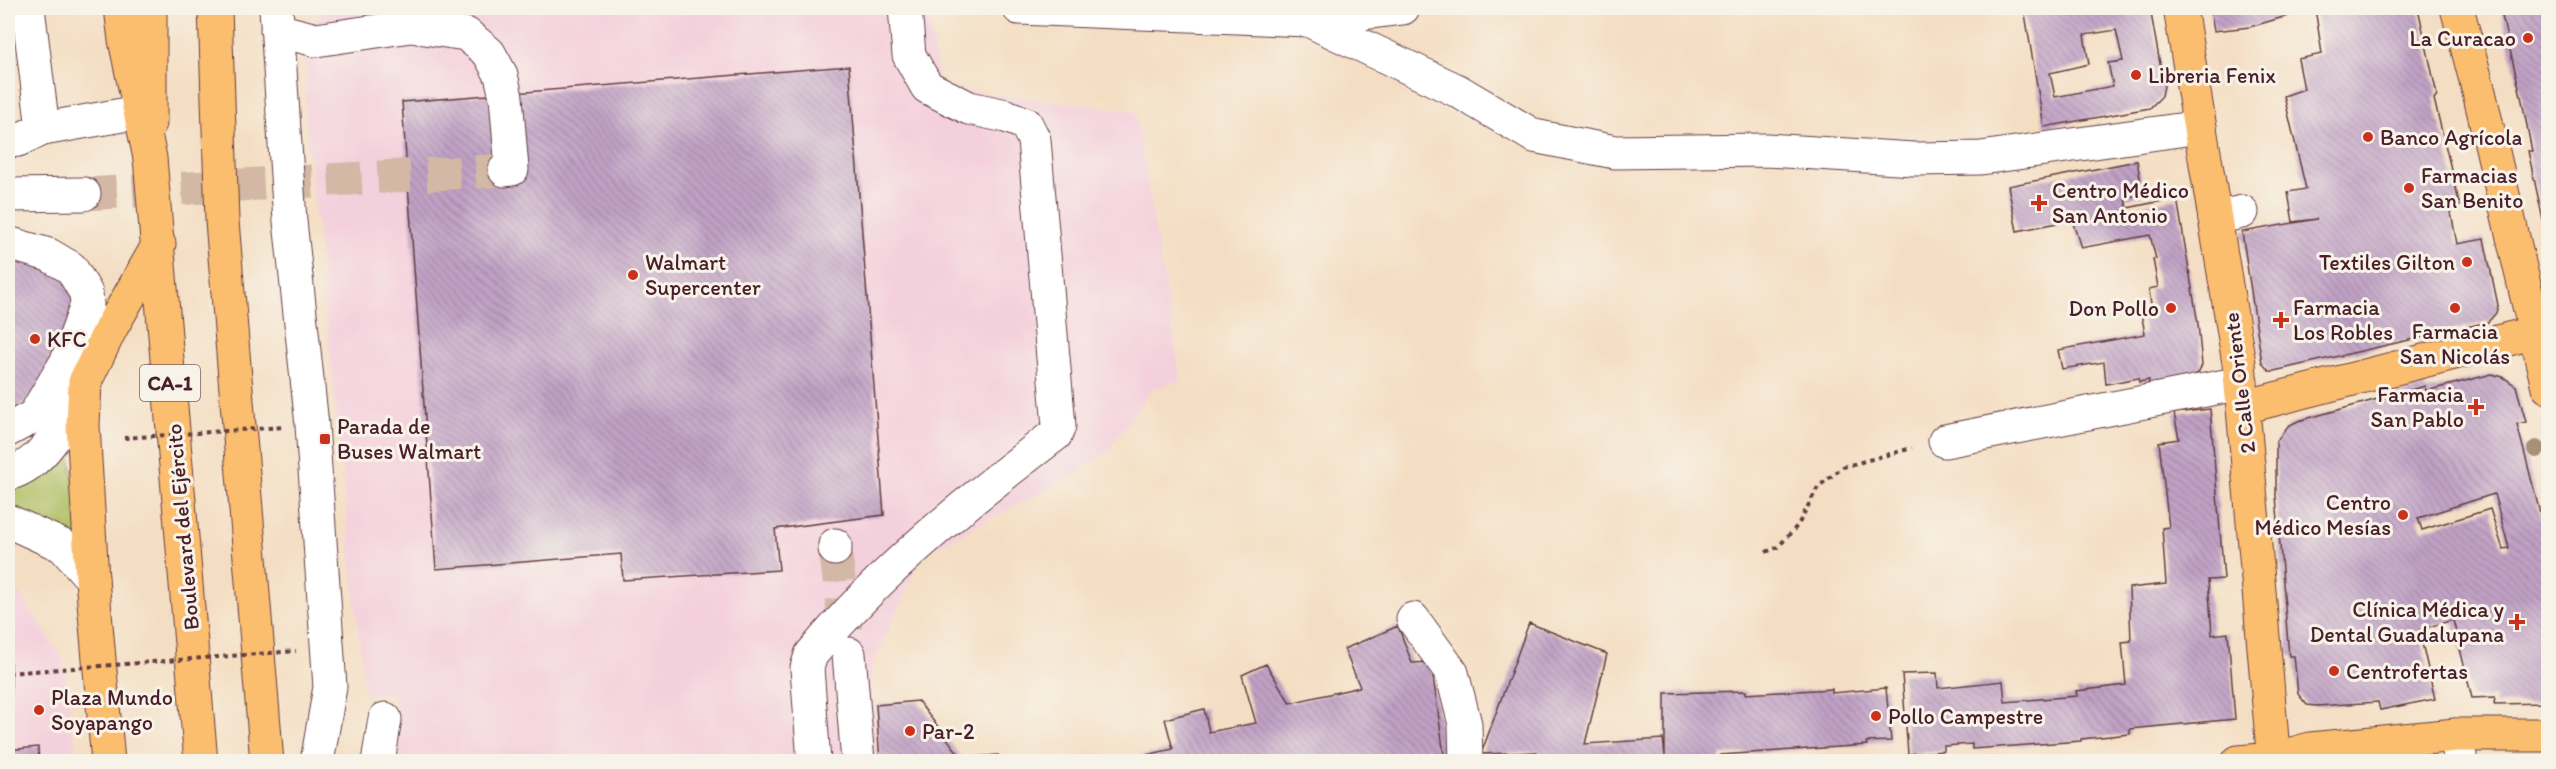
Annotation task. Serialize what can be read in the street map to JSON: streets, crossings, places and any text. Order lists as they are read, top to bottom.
{
  "streets": {
    "main road": ["CA-1", "2 Calle Oriente", "Boulevard del Ejército"]
  },
  "places": {
    "other": [
      "La Curacao",
      "Libreria Fenix",
      "Banco Agrícola",
      "Farmacias San Benito",
      "Textiles Gilton",
      "Walmart Supercenter",
      "Don Pollo",
      "Farmacia San Nicolás",
      "KFC",
      "Centro Médico Mesías",
      "Centrofertas",
      "Plaza Mundo Soyapango",
      "Pollo Campestre",
      "Par-2"
    ],
    "health": [
      "Centro Médico San Antonio",
      "Farmacia Los Robles",
      "Farmacia San Pablo",
      "Clínica Médica y Dental Guadalupana"
    ],
    "transit": ["Parada de Buses Walmart"]
  }
}
